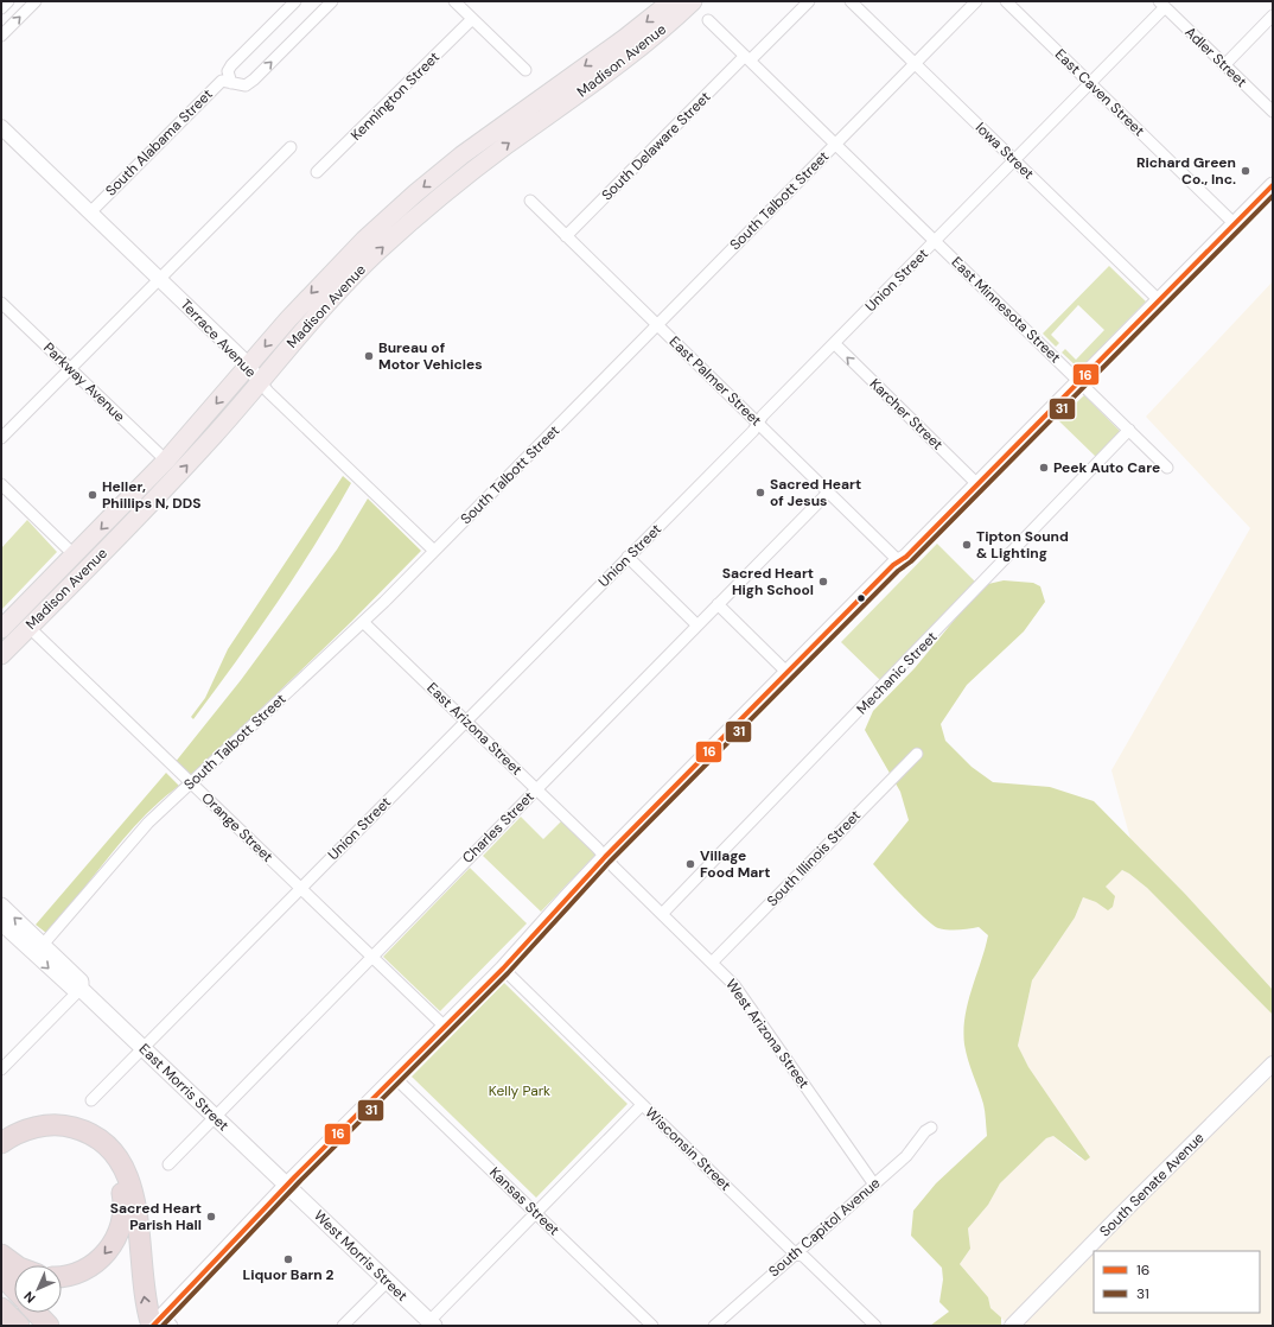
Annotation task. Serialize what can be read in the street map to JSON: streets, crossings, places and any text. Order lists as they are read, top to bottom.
{
  "streets": {
    "main road": ["Madison Avenue", "East Morris Street", "West Morris Street"],
    "street": [
      "Adler Street",
      "East Caven Street",
      "Kennington Street",
      "South Alabama Street",
      "South Delaware Street",
      "Iowa Street",
      "South Talbott Street",
      "Union Street",
      "East Minnesota Street",
      "Terrace Avenue",
      "East Palmer Street",
      "Parkway Avenue",
      "Karcher Street",
      "Mechanic Street",
      "East Arizona Street",
      "Orange Street",
      "Charles Street",
      "South Illinois Street",
      "West Arizona Street",
      "Wisconsin Street",
      "South Senate Avenue",
      "Kansas Street",
      "South Capitol Avenue"
    ]
  },
  "crossings": [
    ["Adler Street", "Union Street"],
    ["Madison Avenue", "Terrace Avenue"],
    ["Madison Avenue", "Parkway Avenue"],
    ["Madison Avenue", "Orange Street"],
    ["East Caven Street", "Union Street"],
    ["South Alabama Street", "Terrace Avenue"],
    ["South Delaware Street", "East Minnesota Street"],
    ["South Delaware Street", "East Palmer Street"],
    ["Iowa Street", "South Talbott Street"],
    ["Iowa Street", "Union Street"],
    ["South Talbott Street", "East Minnesota Street"],
    ["South Talbott Street", "Terrace Avenue"],
    ["South Talbott Street", "East Palmer Street"],
    ["South Talbott Street", "East Arizona Street"],
    ["South Talbott Street", "Orange Street"],
    ["South Talbott Street", "East Morris Street"],
    ["Union Street", "East Minnesota Street"],
    ["Union Street", "East Palmer Street"],
    ["Union Street", "Karcher Street"],
    ["Union Street", "East Arizona Street"],
    ["Union Street", "Orange Street"],
    ["Union Street", "East Morris Street"],
    ["East Minnesota Street", "Mechanic Street"],
    ["East Palmer Street", "Charles Street"],
    ["Mechanic Street", "West Arizona Street"],
    ["East Arizona Street", "Charles Street"],
    ["East Arizona Street", "West Arizona Street"],
    ["Orange Street", "Charles Street"],
    ["Charles Street", "East Morris Street"],
    ["South Illinois Street", "West Arizona Street"],
    ["West Arizona Street", "South Capitol Avenue"],
    ["East Morris Street", "West Morris Street"],
    ["Wisconsin Street", "South Capitol Avenue"]
  ],
  "one_way": ["Karcher Street"],
  "parks": ["Kelly Park"],
  "places": [
    "Richard Green Co., Inc.",
    "Bureau of Motor Vehicles",
    "Peek Auto Care",
    "Sacred Heart of Jesus",
    "Heller, Phillips N, DDS",
    "Tipton Sound & Lighting",
    "Sacred Heart High School",
    "Village Food Mart",
    "Sacred Heart Parish Hall",
    "Liquor Barn 2"
  ],
  "lines": ["transit line 16", "transit line 31"],
  "legend": ["16", "31"],
  "north": "bottom left"
}
